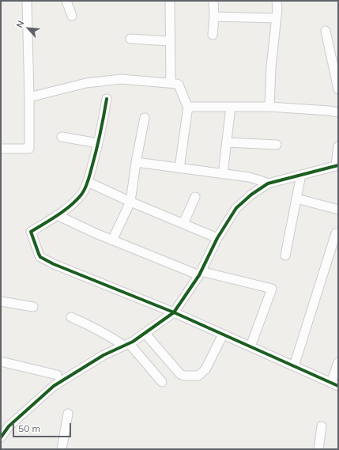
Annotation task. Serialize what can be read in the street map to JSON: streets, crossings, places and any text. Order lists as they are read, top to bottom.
{
  "scale_bar": "50 m",
  "north": "top left"
}
